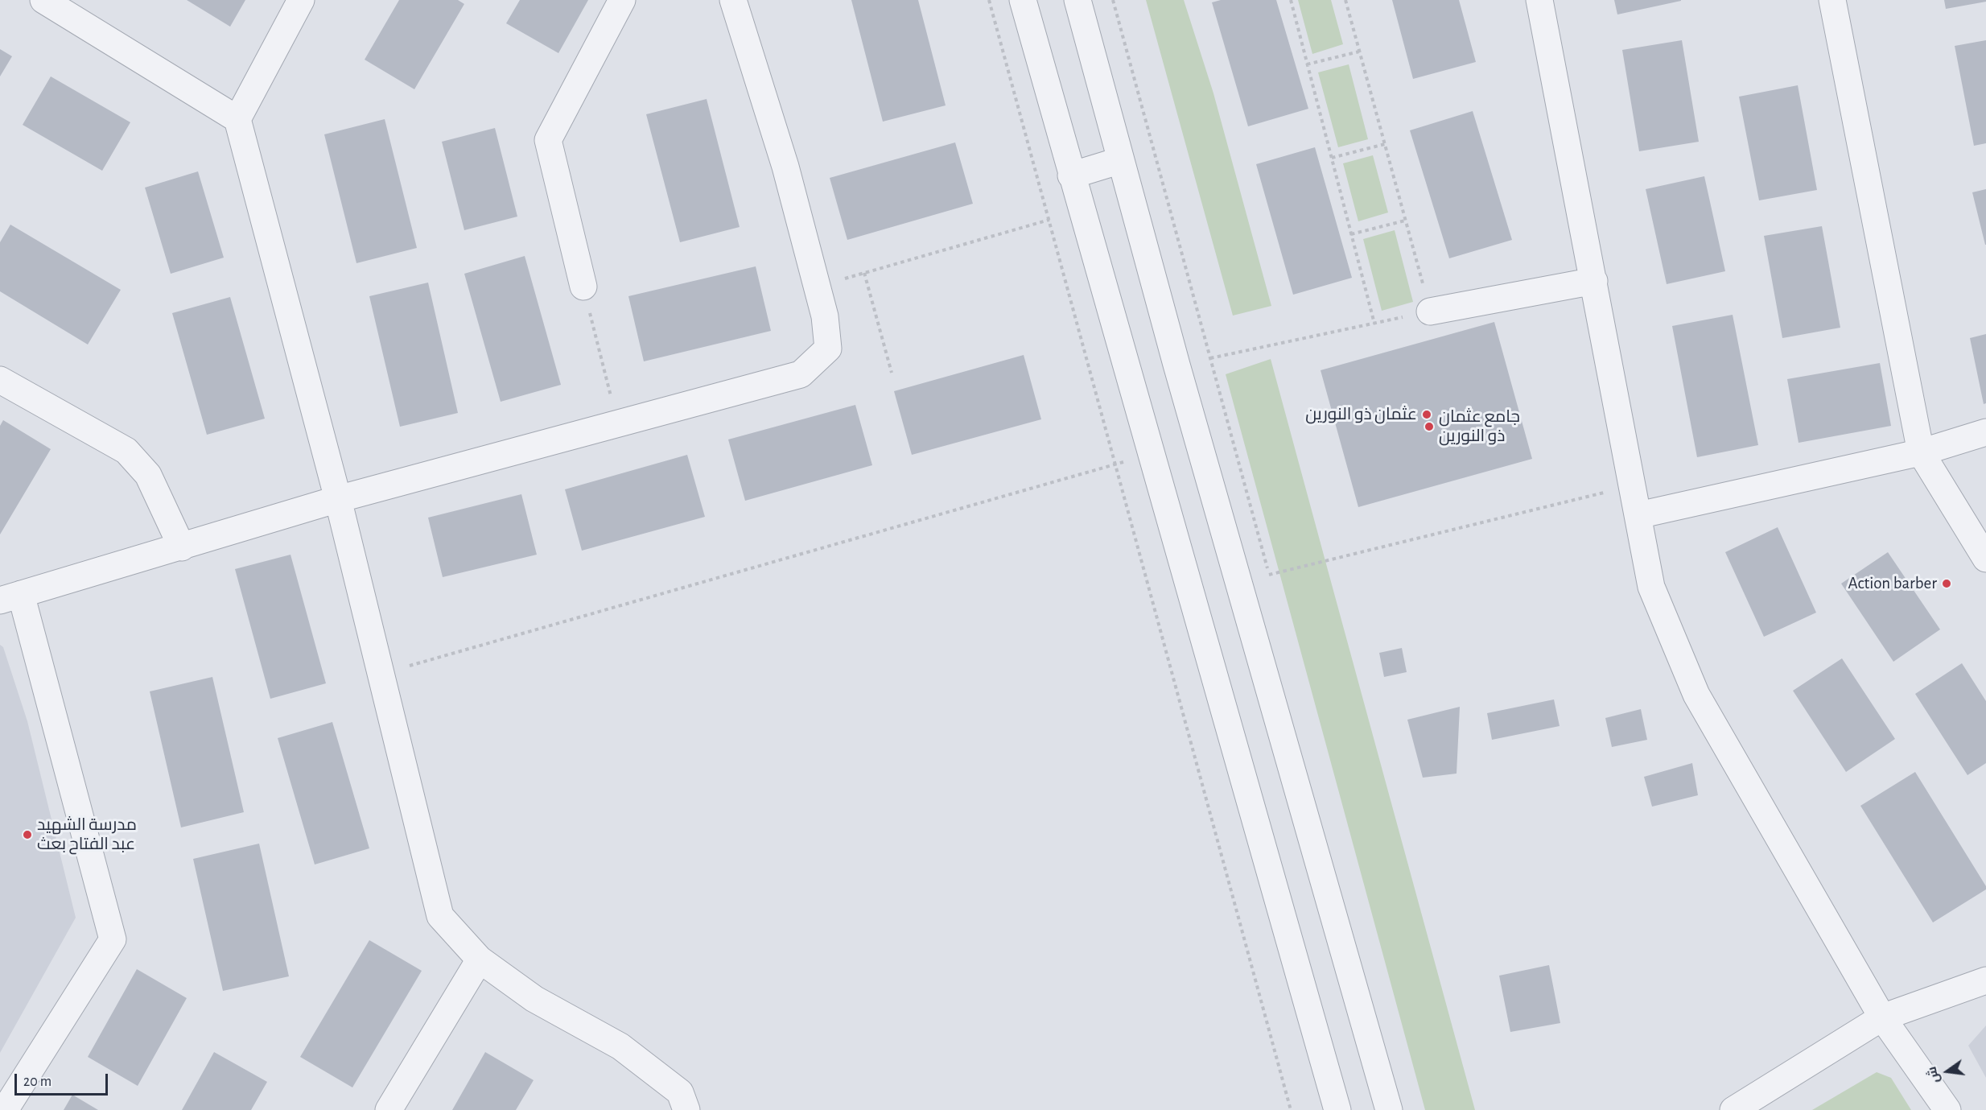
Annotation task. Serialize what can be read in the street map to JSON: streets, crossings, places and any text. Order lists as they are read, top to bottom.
{
  "places": [
    "عثمان ذو النورين",
    "جامع عثمان ذو النورين",
    "Action barber",
    "مدرسة الشهيد عبد الفتاح بعث"
  ],
  "scale_bar": "20 m",
  "north": "left"
}
